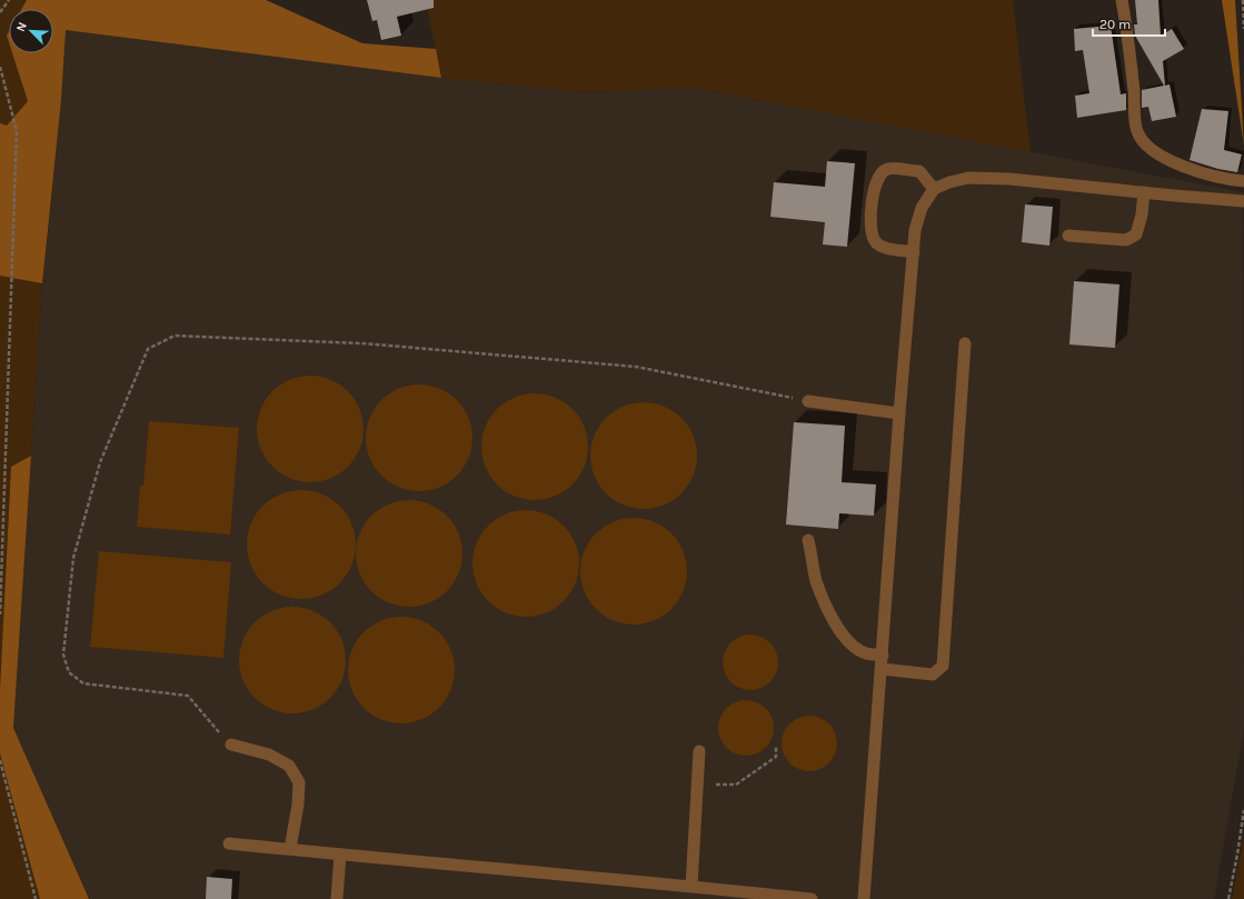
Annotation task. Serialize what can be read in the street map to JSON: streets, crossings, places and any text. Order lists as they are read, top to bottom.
{
  "scale_bar": "20 m",
  "north": "top left"
}
